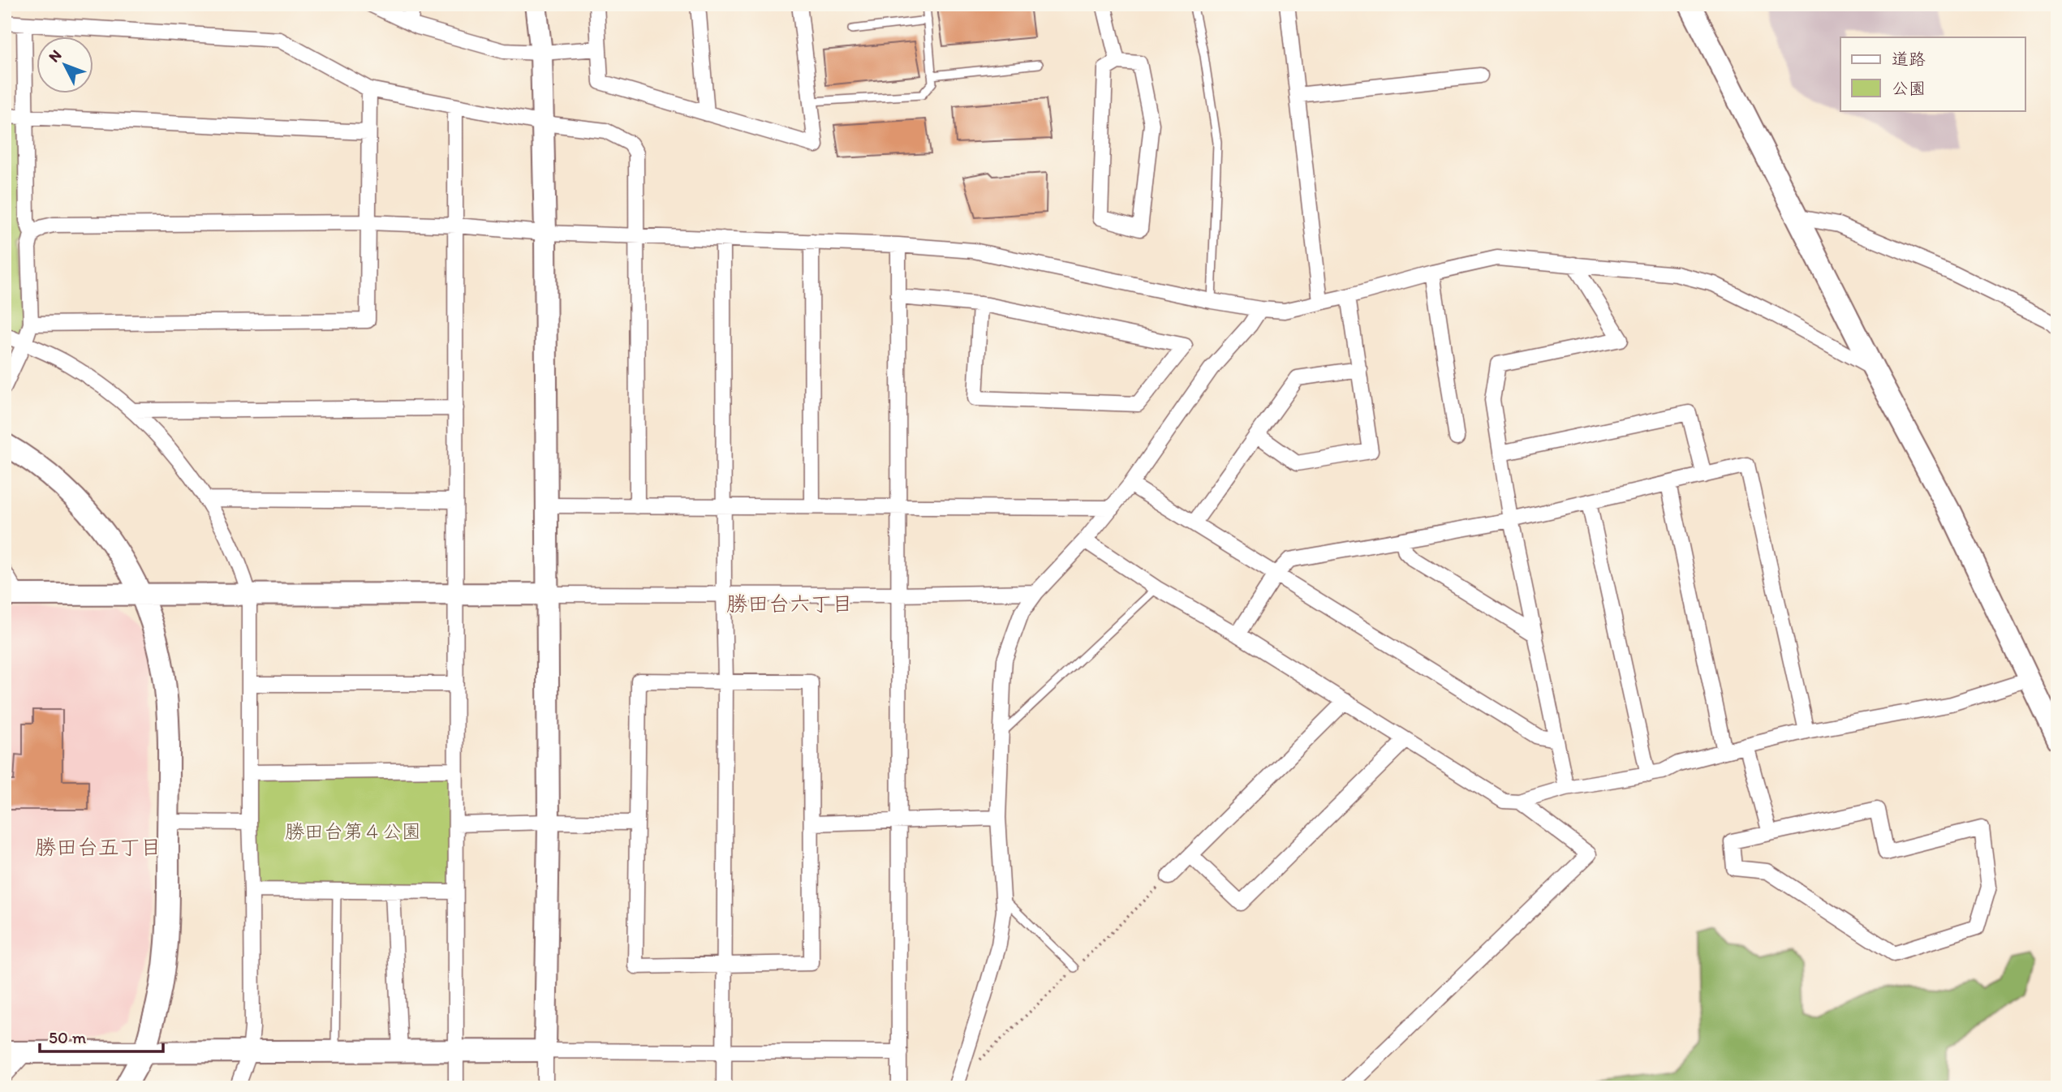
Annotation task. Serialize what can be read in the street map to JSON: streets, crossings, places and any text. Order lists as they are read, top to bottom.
{
  "districts": ["勝田台六丁目", "勝田台五丁目"],
  "parks": ["勝田台第４公園"],
  "legend": ["道路", "公園"],
  "scale_bar": "50 m",
  "north": "top left"
}
